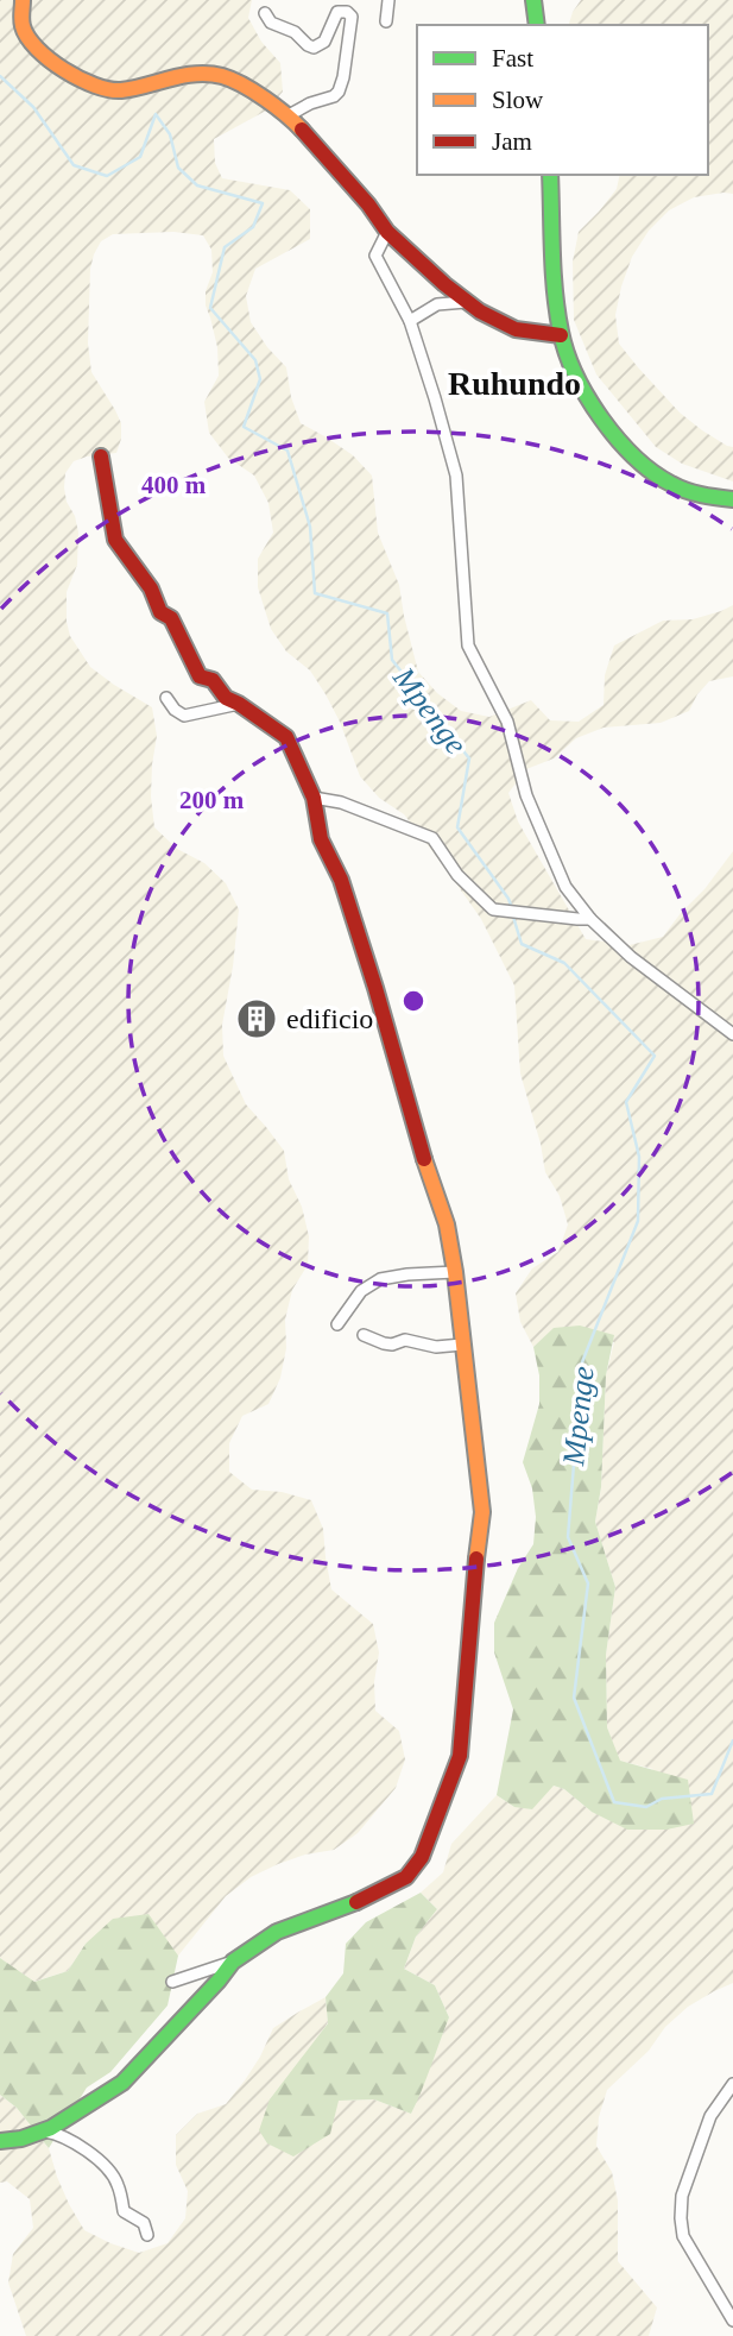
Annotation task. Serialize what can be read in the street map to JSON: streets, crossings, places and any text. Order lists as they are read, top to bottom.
{
  "districts": ["Ruhundo"],
  "water": ["Mpenge"],
  "places": {
    "building": ["edificio"]
  },
  "legend": ["Fast", "Slow", "Jam"],
  "rings": ["400 m", "200 m"]
}
